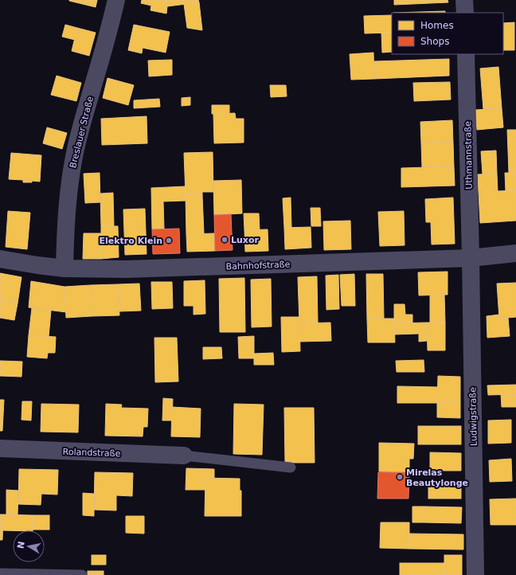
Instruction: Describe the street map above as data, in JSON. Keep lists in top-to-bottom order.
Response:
{
  "streets": {
    "street": [
      "Breslauer Straße",
      "Uthmannstraße",
      "Bahnhofstraße",
      "Ludwigstraße",
      "Rolandstraße"
    ]
  },
  "crossings": [
    ["Breslauer Straße", "Bahnhofstraße"],
    ["Uthmannstraße", "Bahnhofstraße"],
    ["Uthmannstraße", "Ludwigstraße"],
    ["Bahnhofstraße", "Ludwigstraße"]
  ],
  "places": ["Luxor", "Elektro Klein", "Mirelas Beautylonge"],
  "legend": ["Homes", "Shops"],
  "north": "left"
}
